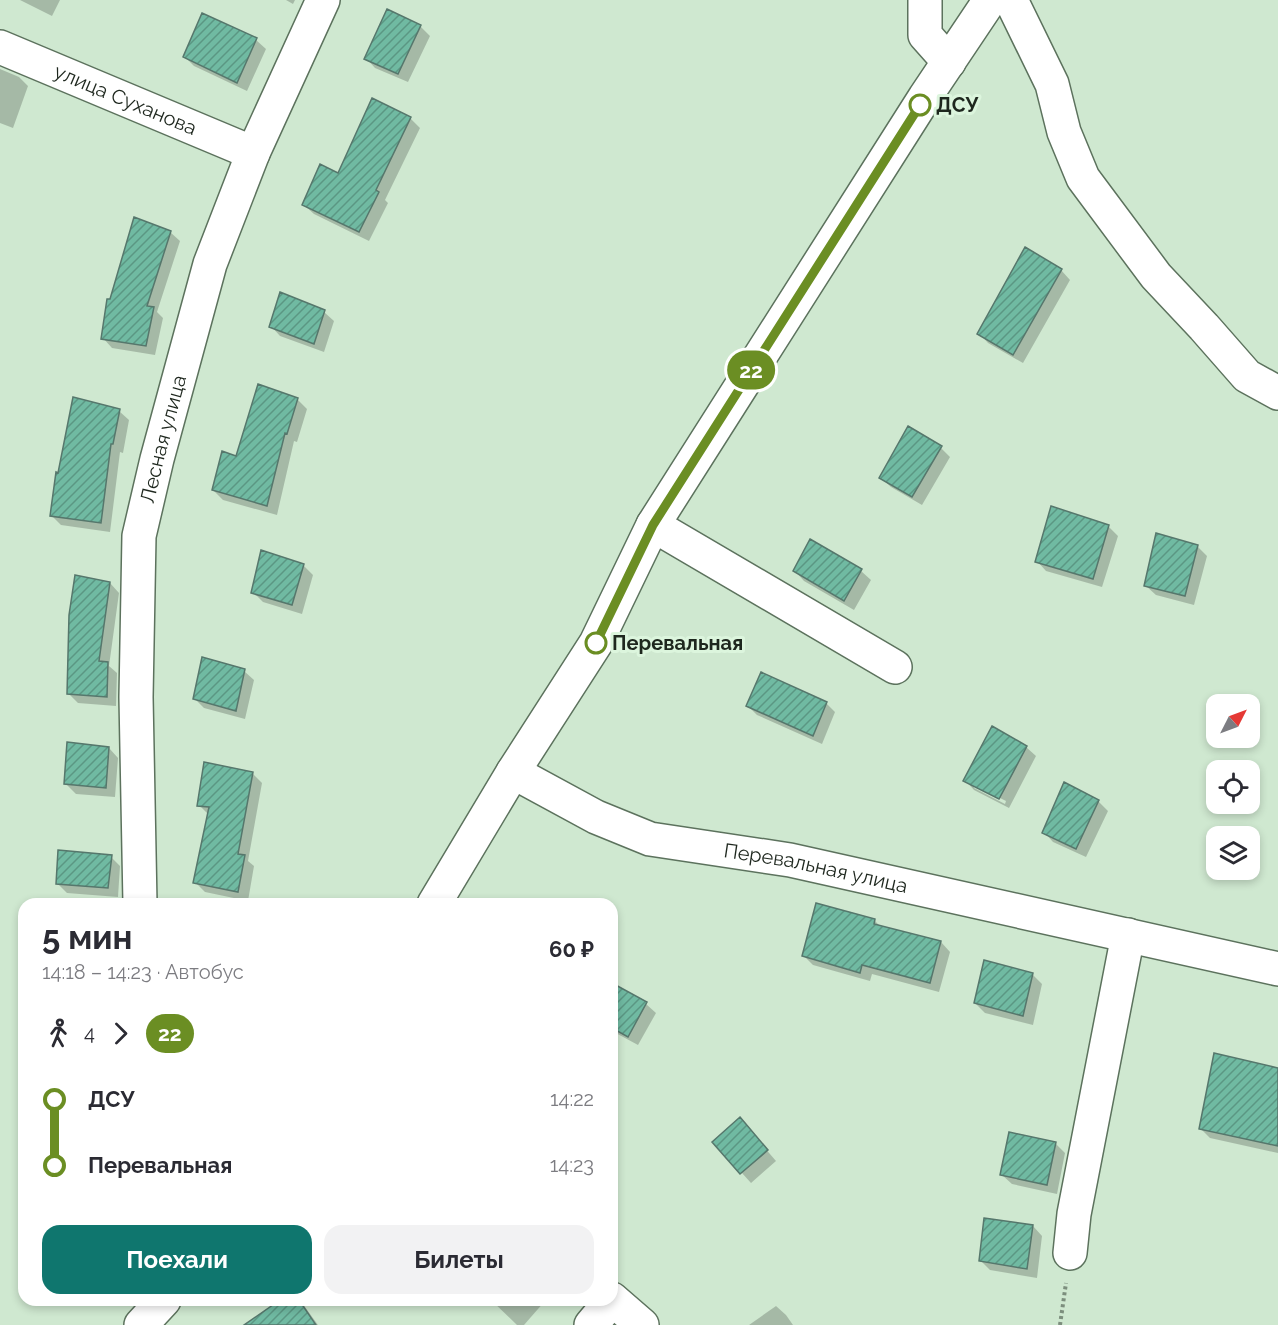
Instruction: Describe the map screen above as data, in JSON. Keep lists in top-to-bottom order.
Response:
{
  "streets": {
    "main road": ["улица Суханова", "Лесная улица", "Перевальная улица"]
  },
  "crossings": [
    ["улица Суханова", "Лесная улица"]
  ],
  "places": ["ДСУ", "Перевальная"],
  "lines": ["bus line 22"],
  "north": "top right",
  "page": {
    "on_map": "22",
    "heading": ["5 мин", "14:18 – 14:23 · Автобус", "60 ₽"],
    "legs": ["4", "22"],
    "list": [
      {
        "name": "ДСУ",
        "value": "14:22"
      },
      {
        "name": "Перевальная",
        "value": "14:23"
      }
    ],
    "buttons": ["Поехали", "Билеты"]
  }
}
